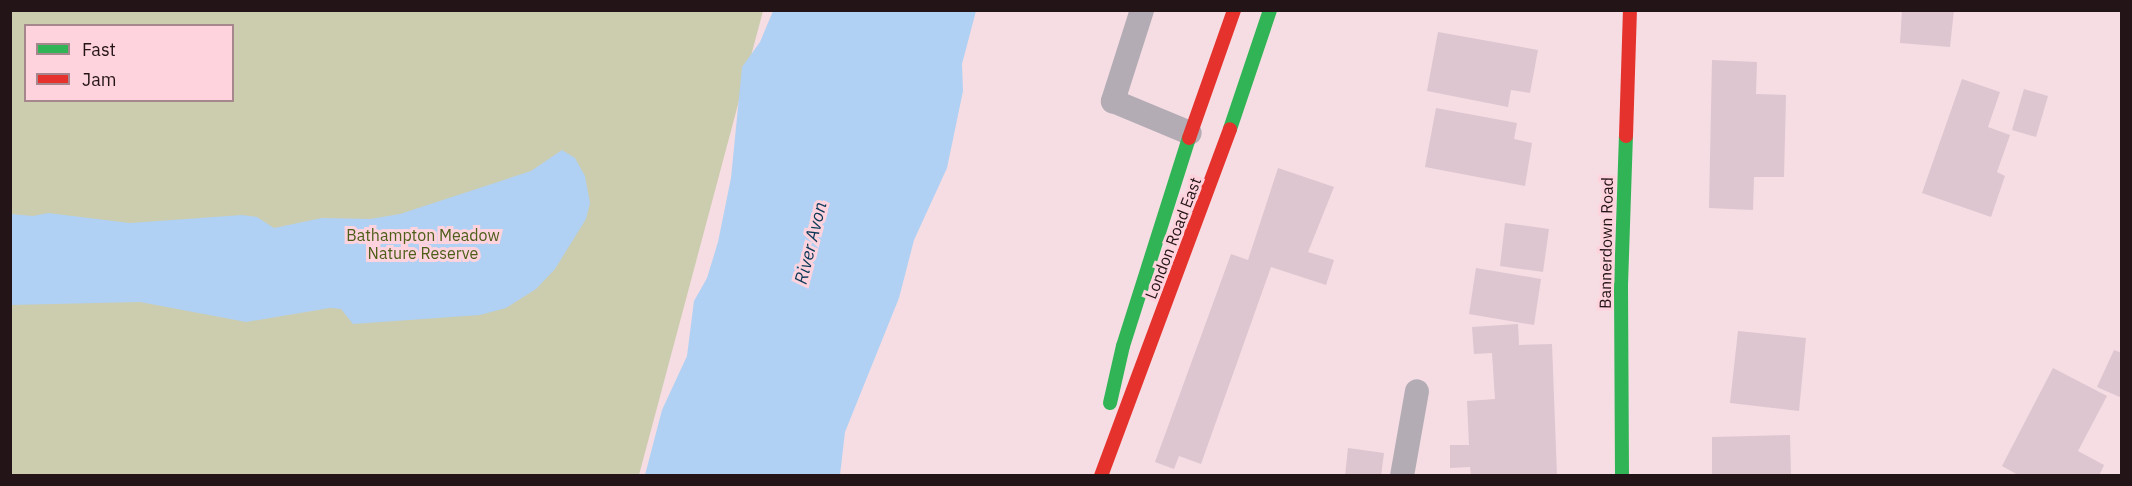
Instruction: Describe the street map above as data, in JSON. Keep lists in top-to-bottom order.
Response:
{
  "streets": {
    "street": ["London Road East", "Bannerdown Road"]
  },
  "water": ["River Avon"],
  "parks": ["Bathampton Meadow Nature Reserve"],
  "legend": ["Fast", "Jam"]
}
